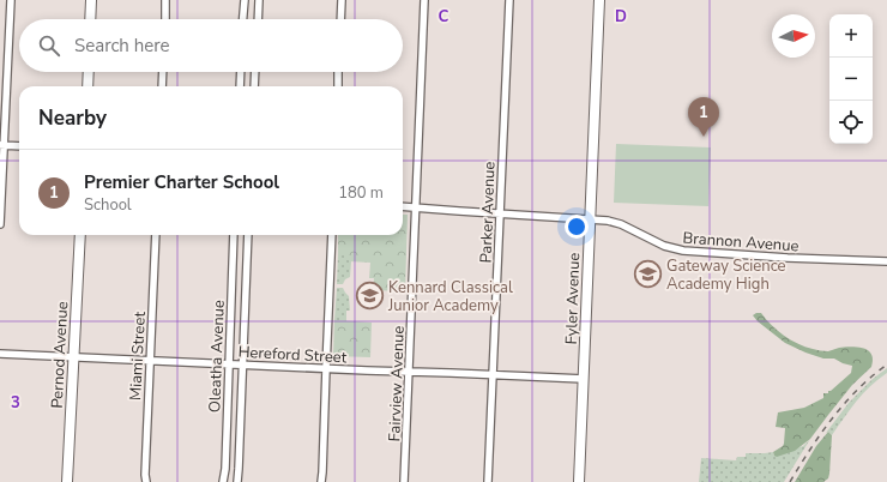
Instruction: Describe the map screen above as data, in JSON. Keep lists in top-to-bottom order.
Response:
{
  "streets": {
    "street": [
      "Parker Avenue",
      "Brannon Avenue",
      "Fyler Avenue",
      "Hereford Street",
      "Pernod Avenue",
      "Miami Street",
      "Oleatha Avenue",
      "Fairview Avenue"
    ]
  },
  "crossings": [
    ["Parker Avenue", "Brannon Avenue"],
    ["Parker Avenue", "Hereford Street"],
    ["Brannon Avenue", "Fyler Avenue"],
    ["Brannon Avenue", "Fairview Avenue"],
    ["Fyler Avenue", "Hereford Street"],
    ["Hereford Street", "Pernod Avenue"],
    ["Hereford Street", "Miami Street"],
    ["Hereford Street", "Oleatha Avenue"],
    ["Hereford Street", "Fairview Avenue"]
  ],
  "places": {
    "school or university": ["Gateway Science Academy High", "Kennard Classical Junior Academy"]
  },
  "north": "right",
  "page": {
    "map_buttons": ["+", "−"],
    "search": "Search here",
    "heading": "Nearby",
    "pins": "1",
    "list": [
      {
        "mark": "1",
        "name": "Premier Charter School",
        "note": "School",
        "value": "180 m"
      }
    ]
  },
  "grid": {
    "columns": ["C", "D"],
    "rows": ["3"]
  }
}
